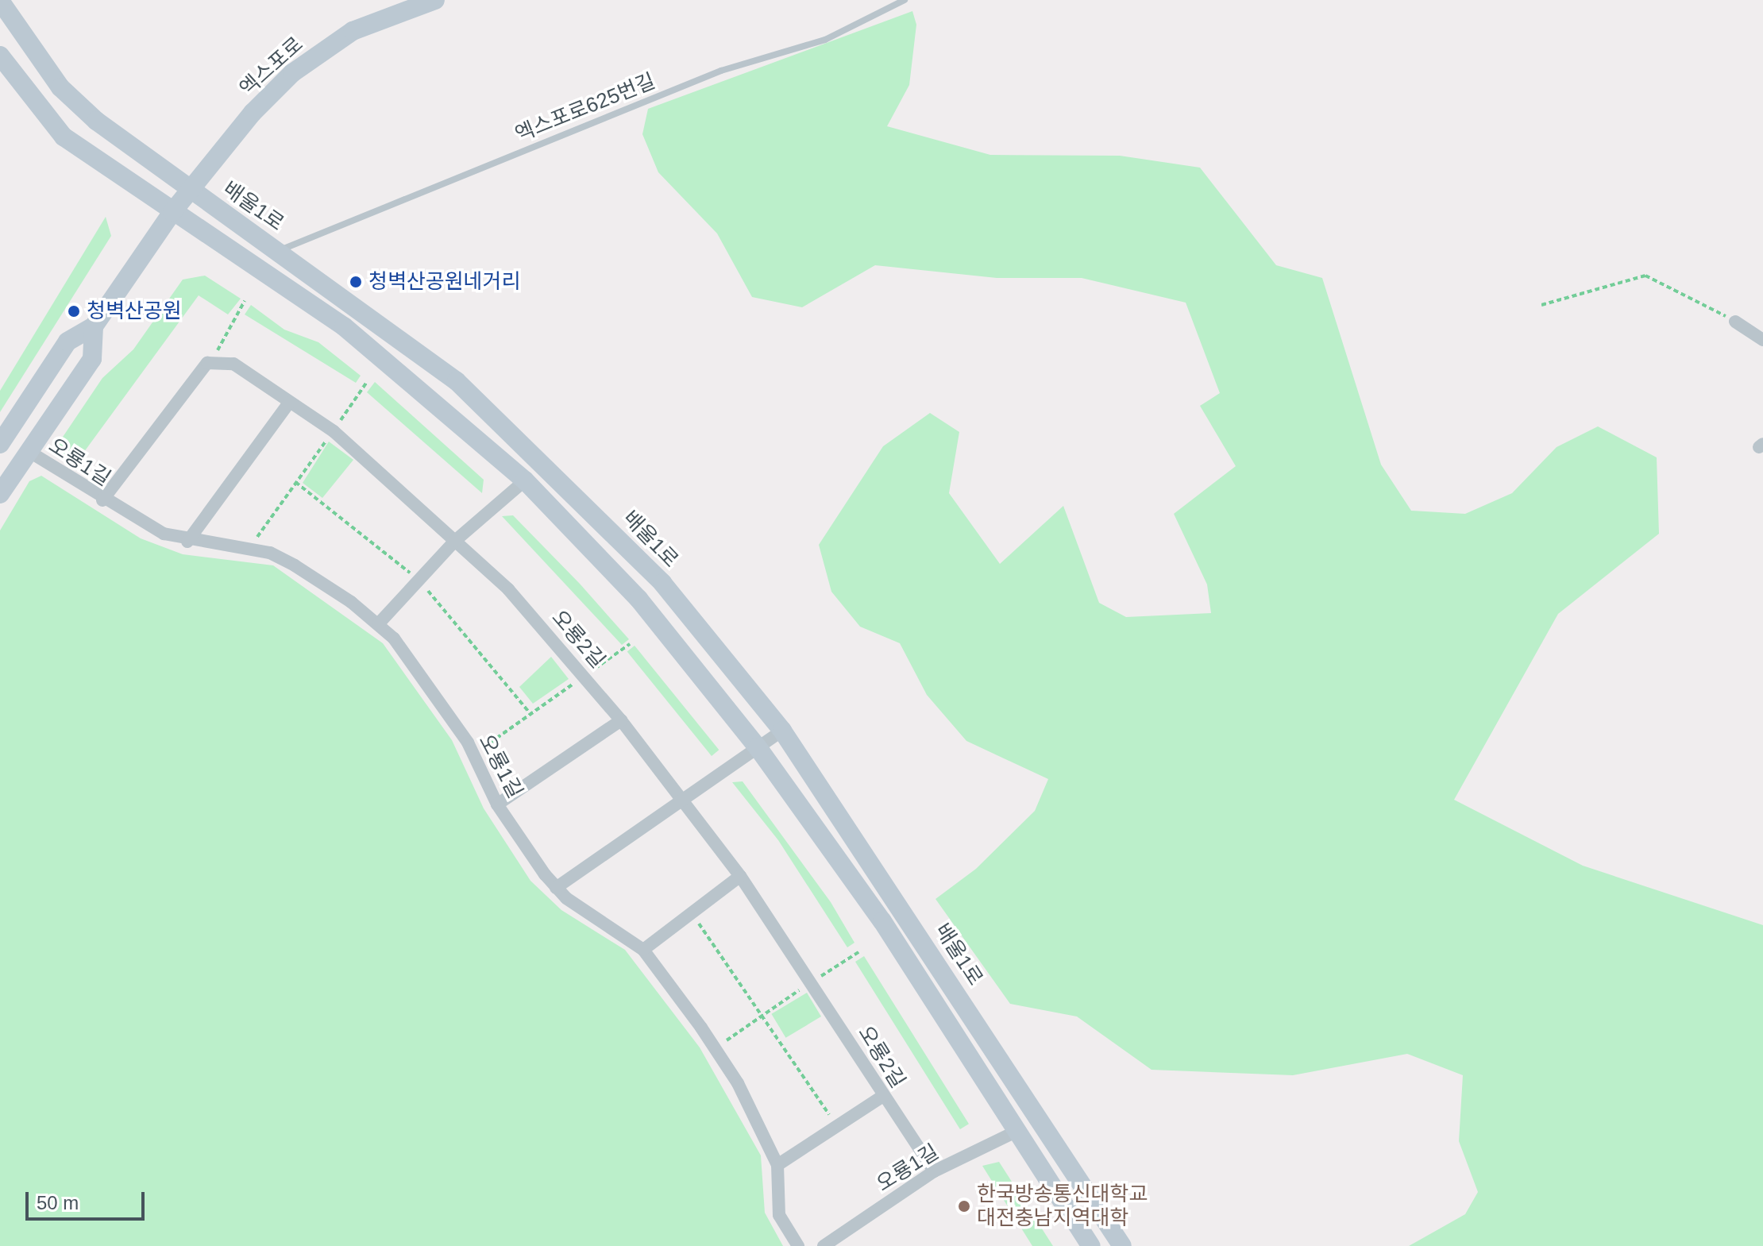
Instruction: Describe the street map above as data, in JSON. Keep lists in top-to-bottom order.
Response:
{
  "streets": {
    "main road": ["엑스포로", "배울1로"],
    "street": ["오룡1길", "오룡2길"],
    "lane": ["엑스포로625번길"]
  },
  "crossings": [
    ["엑스포로", "배울1로"],
    ["엑스포로625번길", "배울1로"],
    ["오룡1길", "오룡2길"]
  ],
  "places": ["청벽산공원네거리", "청벽산공원", "한국방송통신대학교 대전충남지역대학"],
  "scale_bar": "50 m"
}
